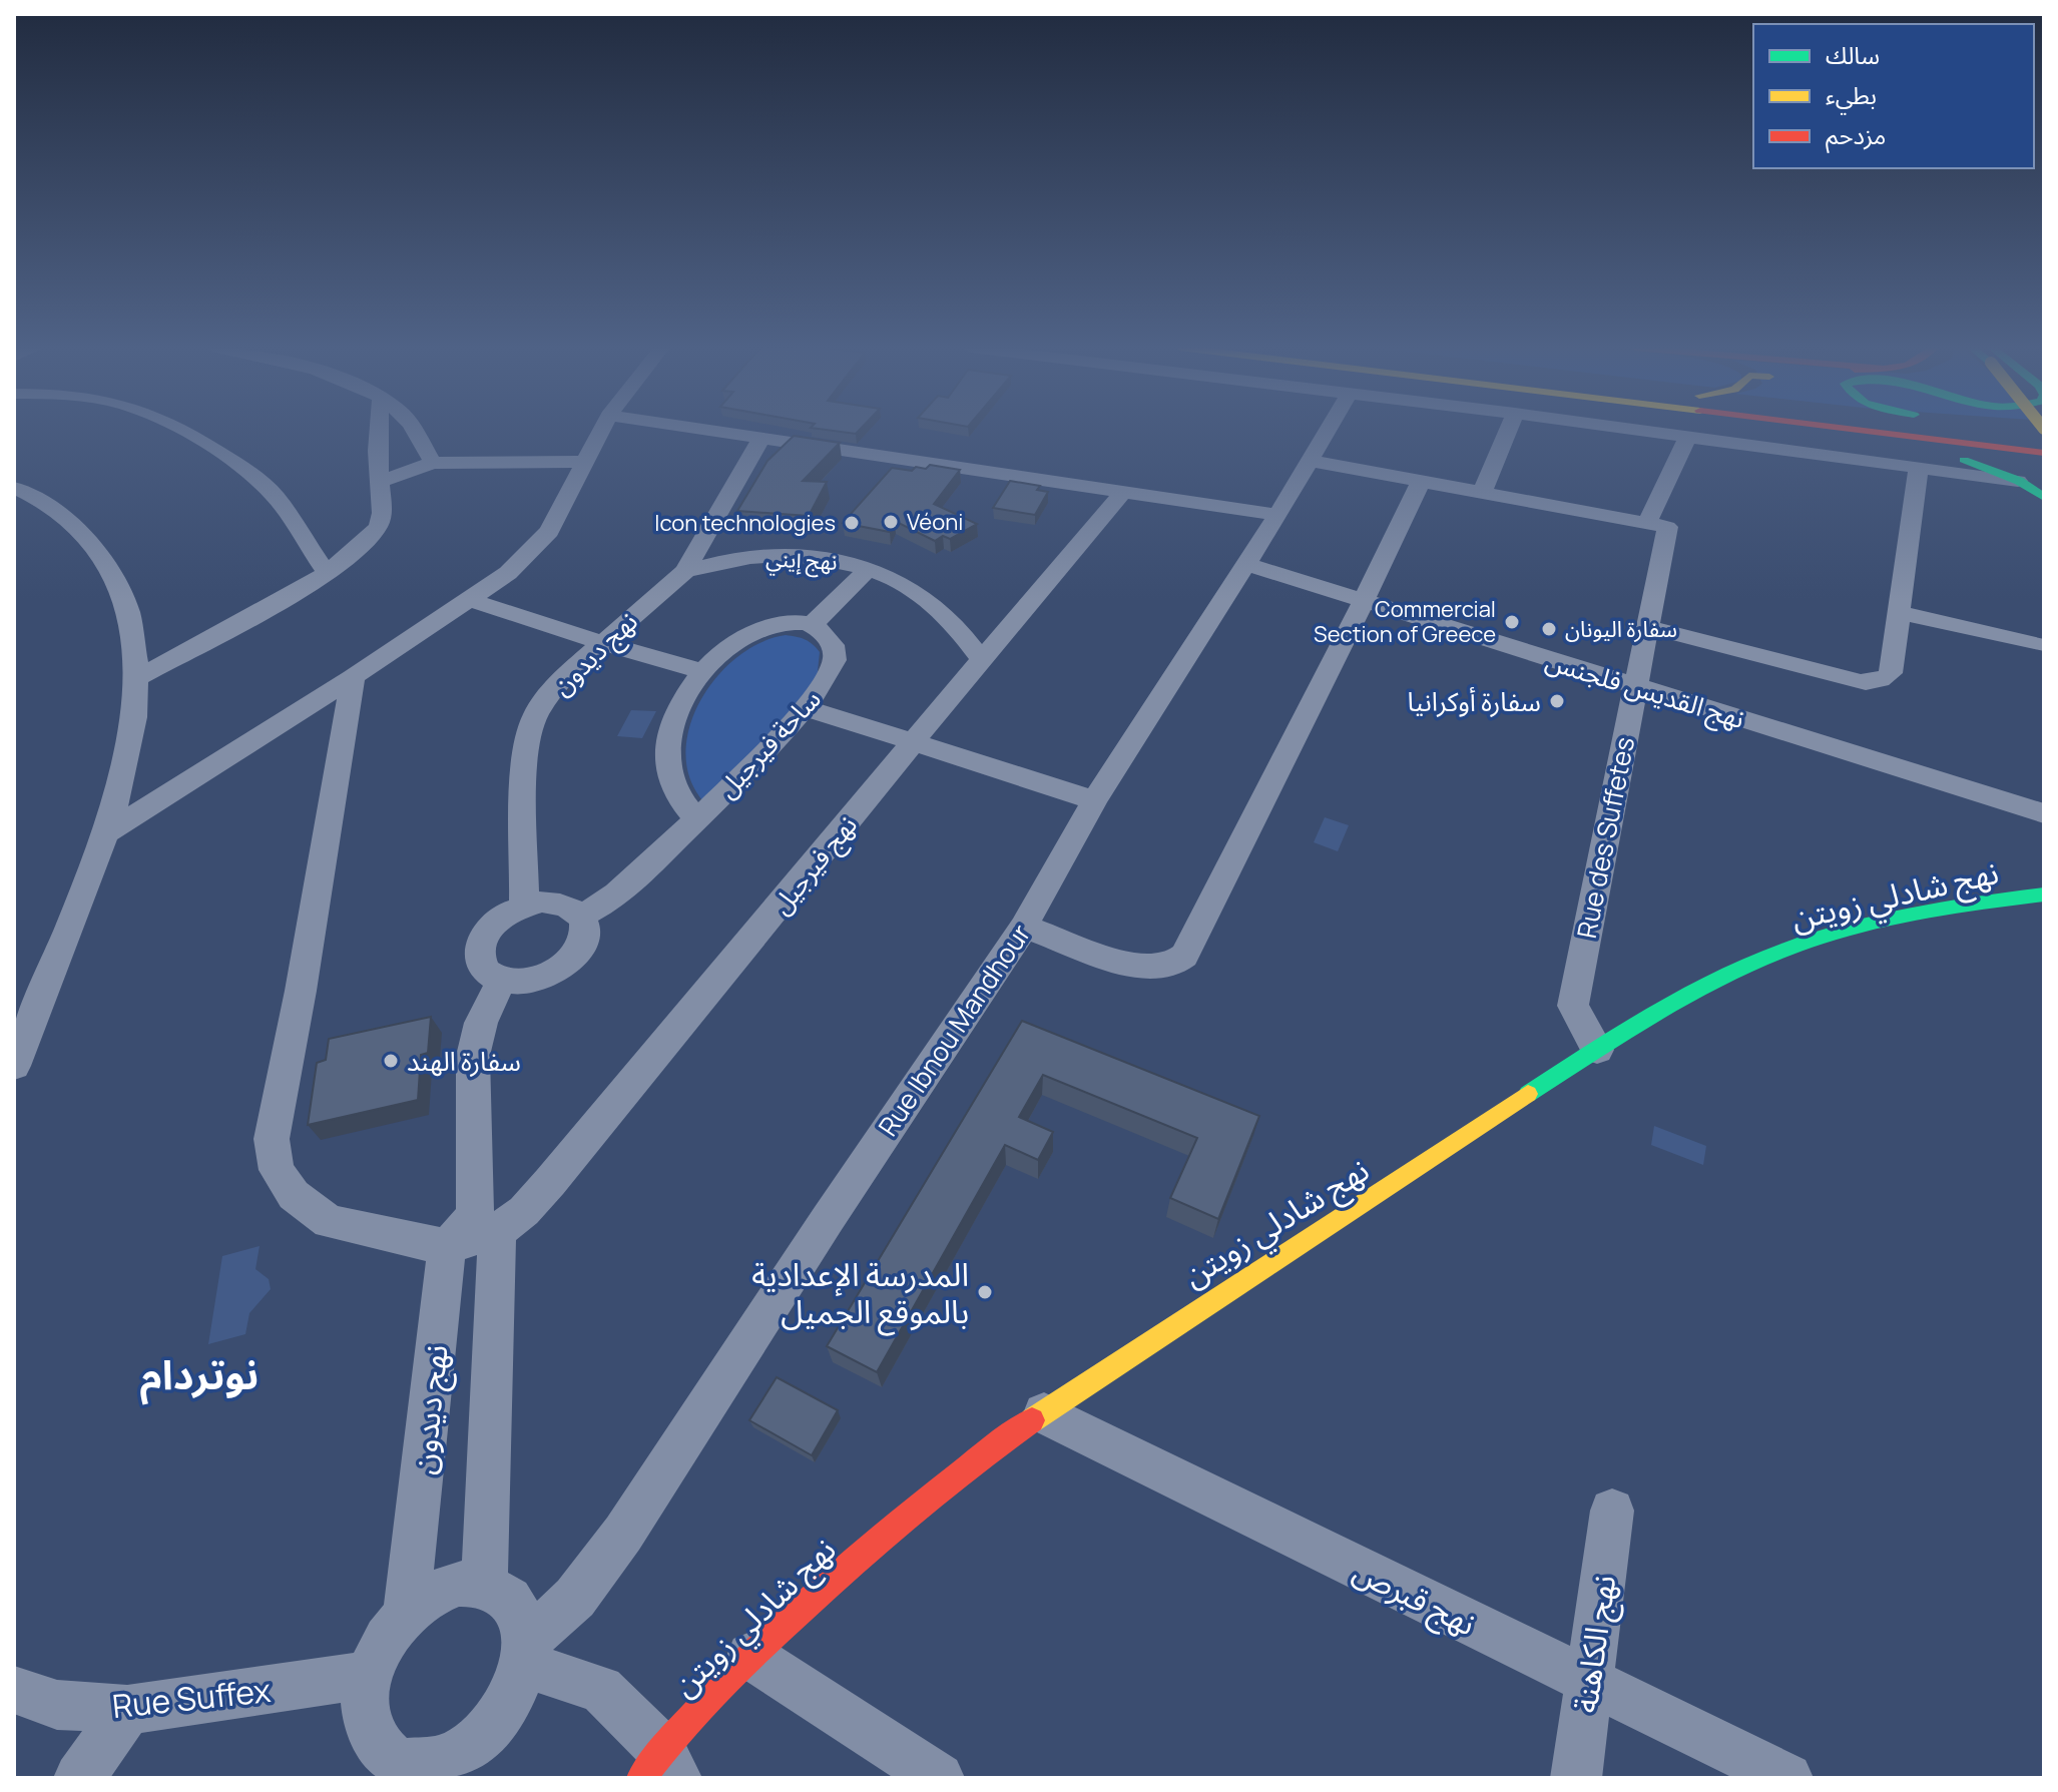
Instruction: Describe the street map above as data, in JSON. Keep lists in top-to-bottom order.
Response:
{
  "streets": {
    "main road": ["نهج شادلي زويتن"],
    "street": [
      "نهج إيني",
      "نهج ديدون",
      "نهج القديس فلجنس",
      "ساحة فيرجيل",
      "Rue des Suffetes",
      "نهج فيرجيل",
      "Rue Ibnou Mandhour",
      "نهج قبرص",
      "نهج الكاهنة",
      "Rue Suffex"
    ]
  },
  "crossings": [
    ["نهج إيني", "نهج ديدون"],
    ["نهج إيني", "نهج فيرجيل"],
    ["نهج ديدون", "ساحة فيرجيل"],
    ["نهج ديدون", "نهج فيرجيل"],
    ["نهج ديدون", "Rue Ibnou Mandhour"],
    ["نهج ديدون", "Rue Suffex"],
    ["نهج القديس فلجنس", "Rue des Suffetes"],
    ["نهج القديس فلجنس", "Rue Ibnou Mandhour"],
    ["Rue des Suffetes", "نهج شادلي زويتن"],
    ["نهج شادلي زويتن", "نهج قبرص"],
    ["Rue Ibnou Mandhour", "Rue Suffex"],
    ["نهج قبرص", "نهج الكاهنة"]
  ],
  "districts": ["نوتردام"],
  "places": [
    "Véoni",
    "Icon technologies",
    "Commercial Section of Greece",
    "سفارة اليونان",
    "سفارة أوكرانيا",
    "سفارة الهند",
    "المدرسة الإعدادية بالموقع الجميل"
  ],
  "legend": ["سالك", "بطيء", "مزدحم"]
}
